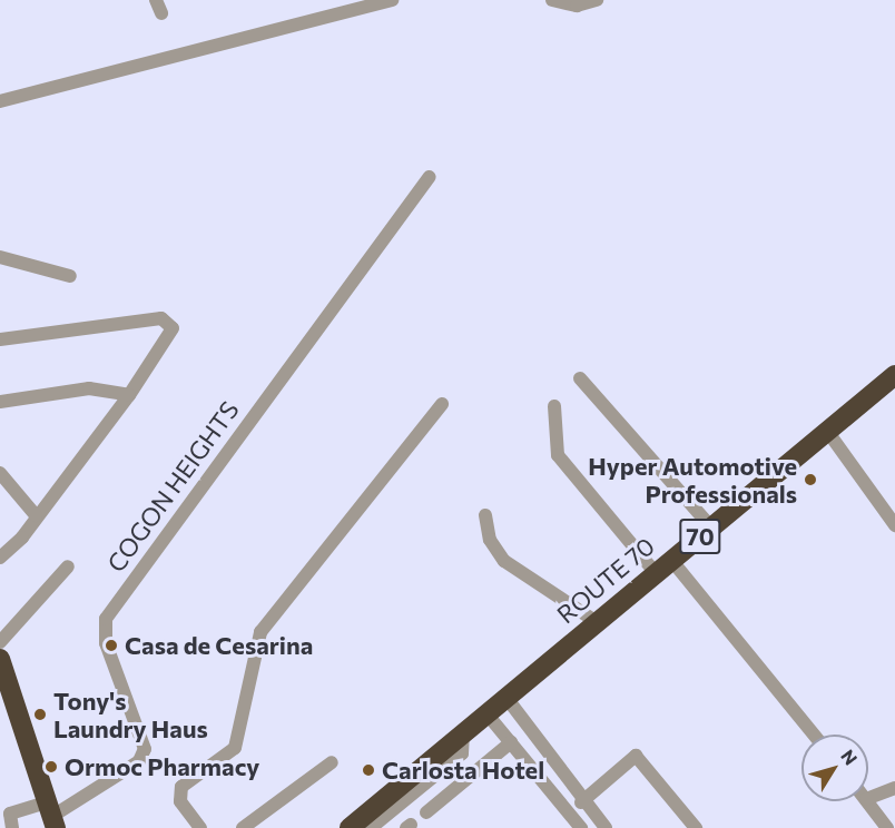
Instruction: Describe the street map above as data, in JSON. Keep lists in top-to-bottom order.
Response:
{
  "streets": {
    "highway": ["70", "ROUTE 70"],
    "street": ["COGON HEIGHTS"]
  },
  "crossings": [
    ["70", "ROUTE 70"]
  ],
  "places": [
    "Hyper Automotive Professionals",
    "Casa de Cesarina",
    "Tony's Laundry Haus",
    "Ormoc Pharmacy",
    "Carlosta Hotel"
  ],
  "north": "top right"
}
